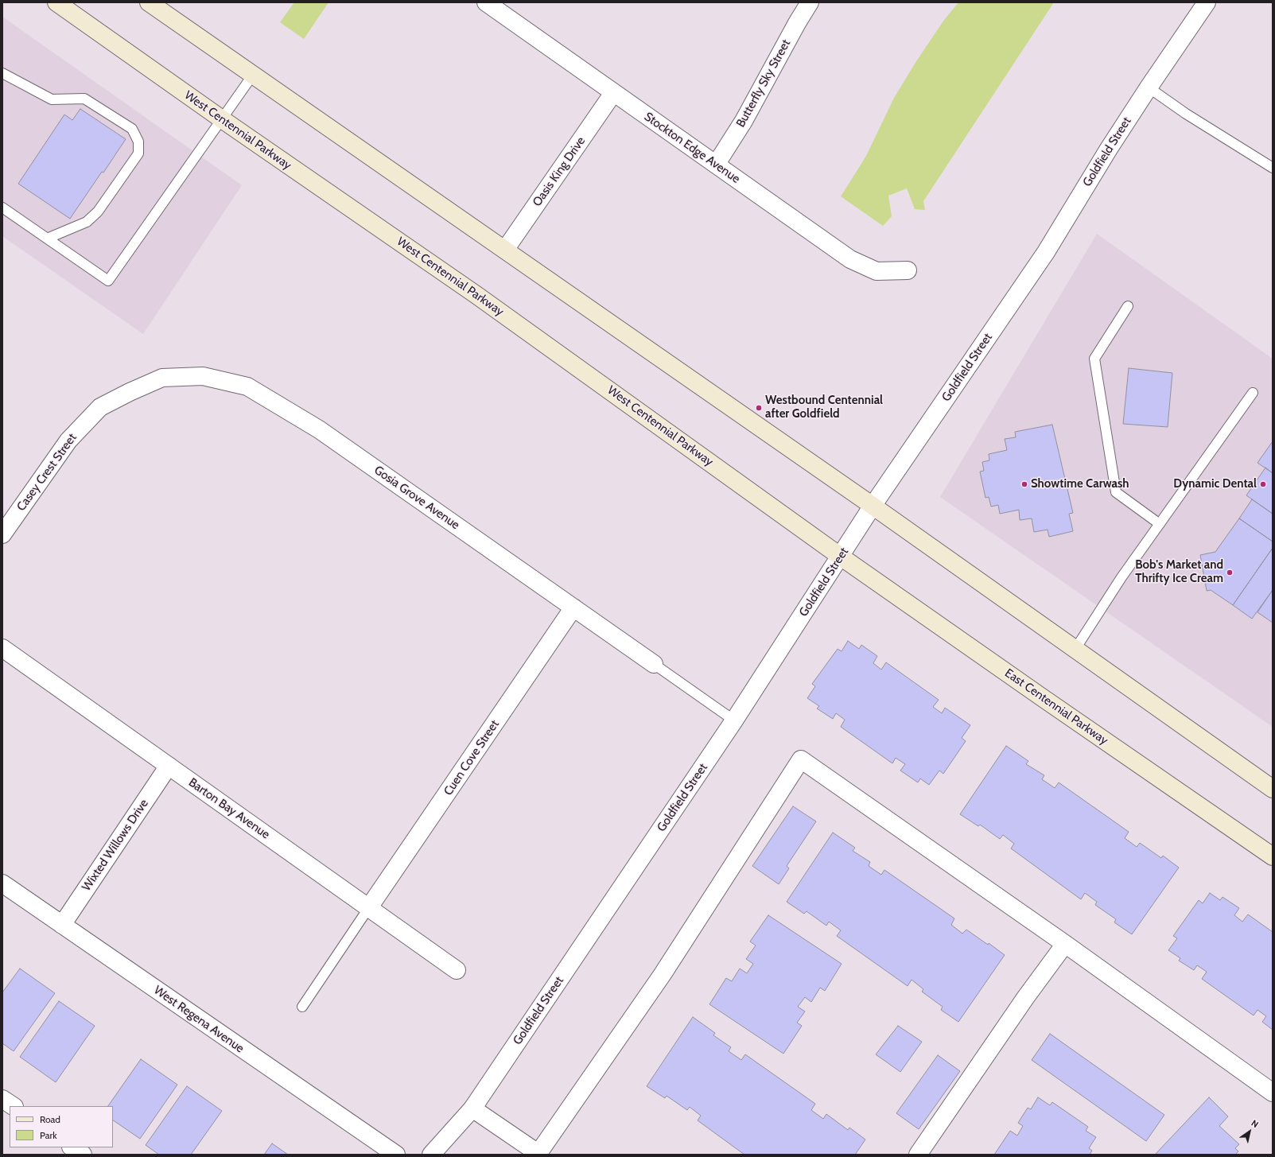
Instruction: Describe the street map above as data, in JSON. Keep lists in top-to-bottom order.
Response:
{
  "streets": {
    "main road": ["West Centennial Parkway", "East Centennial Parkway"],
    "street": [
      "Butterfly Sky Street",
      "Stockton Edge Avenue",
      "Goldfield Street",
      "Oasis King Drive",
      "Casey Crest Street",
      "Gosia Grove Avenue",
      "Cuen Cove Street",
      "Barton Bay Avenue",
      "Wixted Willows Drive",
      "West Regena Avenue"
    ]
  },
  "crossings": [
    ["Butterfly Sky Street", "Stockton Edge Avenue"],
    ["West Centennial Parkway", "Goldfield Street"],
    ["West Centennial Parkway", "East Centennial Parkway"],
    ["Stockton Edge Avenue", "Oasis King Drive"],
    ["Goldfield Street", "East Centennial Parkway"],
    ["Casey Crest Street", "Gosia Grove Avenue"],
    ["Gosia Grove Avenue", "Cuen Cove Street"],
    ["Cuen Cove Street", "Barton Bay Avenue"],
    ["Barton Bay Avenue", "Wixted Willows Drive"],
    ["Wixted Willows Drive", "West Regena Avenue"]
  ],
  "places": [
    "Westbound Centennial after Goldfield",
    "Showtime Carwash",
    "Dynamic Dental",
    "Bob's Market and Thrifty Ice Cream"
  ],
  "legend": ["Road", "Park"],
  "north": "top right"
}
